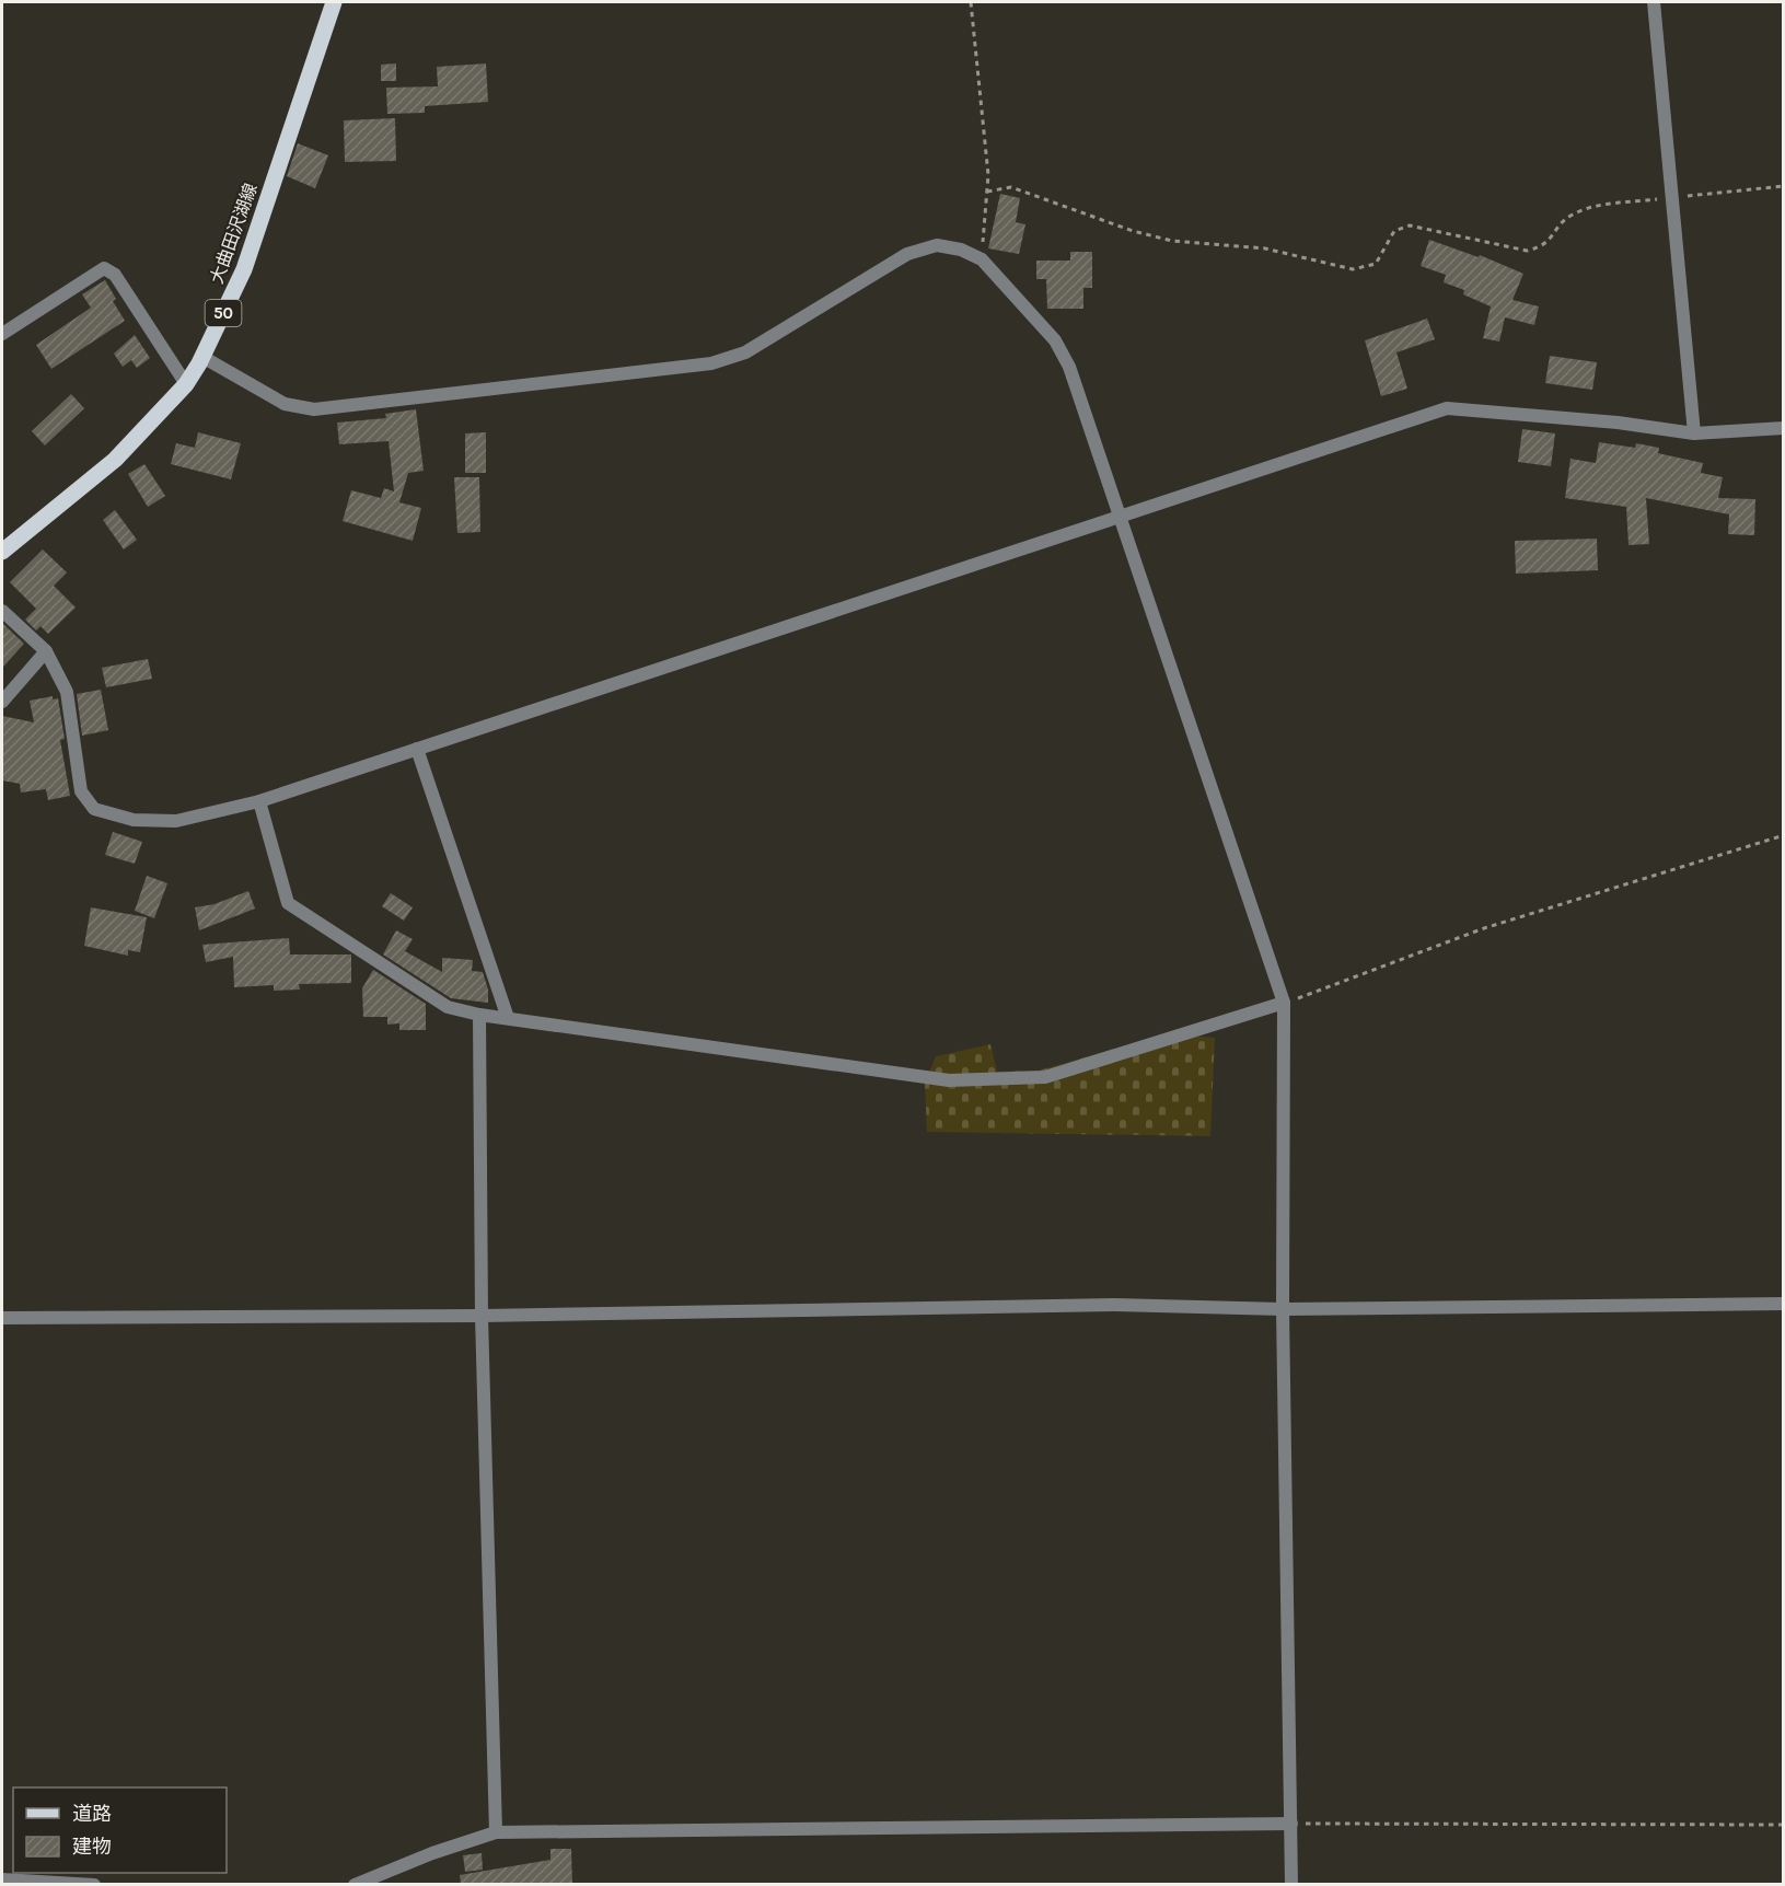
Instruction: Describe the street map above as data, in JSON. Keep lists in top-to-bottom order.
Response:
{
  "streets": {
    "main road": ["大曲田沢湖線", "50"]
  },
  "legend": ["道路", "建物"]
}
